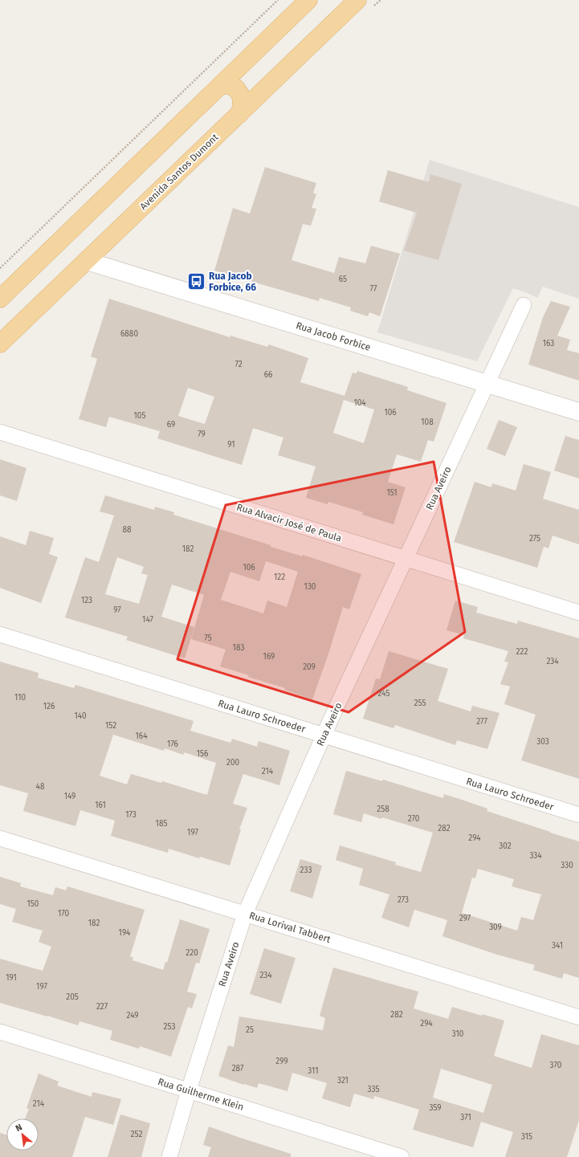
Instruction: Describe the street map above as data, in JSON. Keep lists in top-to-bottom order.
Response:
{
  "streets": {
    "main road": ["Avenida Santos Dumont"],
    "street": [
      "Rua Jacob Forbice",
      "Rua Aveiro",
      "Rua Alvacir José de Paula",
      "Rua Lauro Schroeder",
      "Rua Lorival Tabbert",
      "Rua Guilherme Klein"
    ]
  },
  "crossings": [
    ["Avenida Santos Dumont", "Rua Jacob Forbice"],
    ["Rua Jacob Forbice", "Rua Aveiro"],
    ["Rua Aveiro", "Rua Alvacir José de Paula"],
    ["Rua Aveiro", "Rua Lauro Schroeder"],
    ["Rua Aveiro", "Rua Lorival Tabbert"],
    ["Rua Aveiro", "Rua Guilherme Klein"]
  ],
  "places": {
    "bus stop": ["Rua Jacob Forbice, 66"]
  },
  "house_numbers": [
    "65",
    "77",
    "6880",
    "163",
    "72",
    "66",
    "104",
    "106",
    "105",
    "108",
    "69",
    "79",
    "91",
    "151",
    "88",
    "275",
    "182",
    "106",
    "122",
    "130",
    "123",
    "97",
    "147",
    "75",
    "183",
    "222",
    "169",
    "234",
    "209",
    "245",
    "110",
    "255",
    "126",
    "140",
    "277",
    "152",
    "164",
    "303",
    "176",
    "156",
    "200",
    "214",
    "48",
    "149",
    "161",
    "258",
    "173",
    "270",
    "185",
    "282",
    "197",
    "294",
    "302",
    "334",
    "330",
    "233",
    "273",
    "150",
    "170",
    "297",
    "182",
    "309",
    "194",
    "341",
    "220",
    "234",
    "191",
    "197",
    "205",
    "227",
    "282",
    "249",
    "294",
    "253",
    "25",
    "310",
    "299",
    "370",
    "287",
    "311",
    "321",
    "335",
    "214",
    "359",
    "371",
    "252",
    "315"
  ],
  "north": "top left"
}
